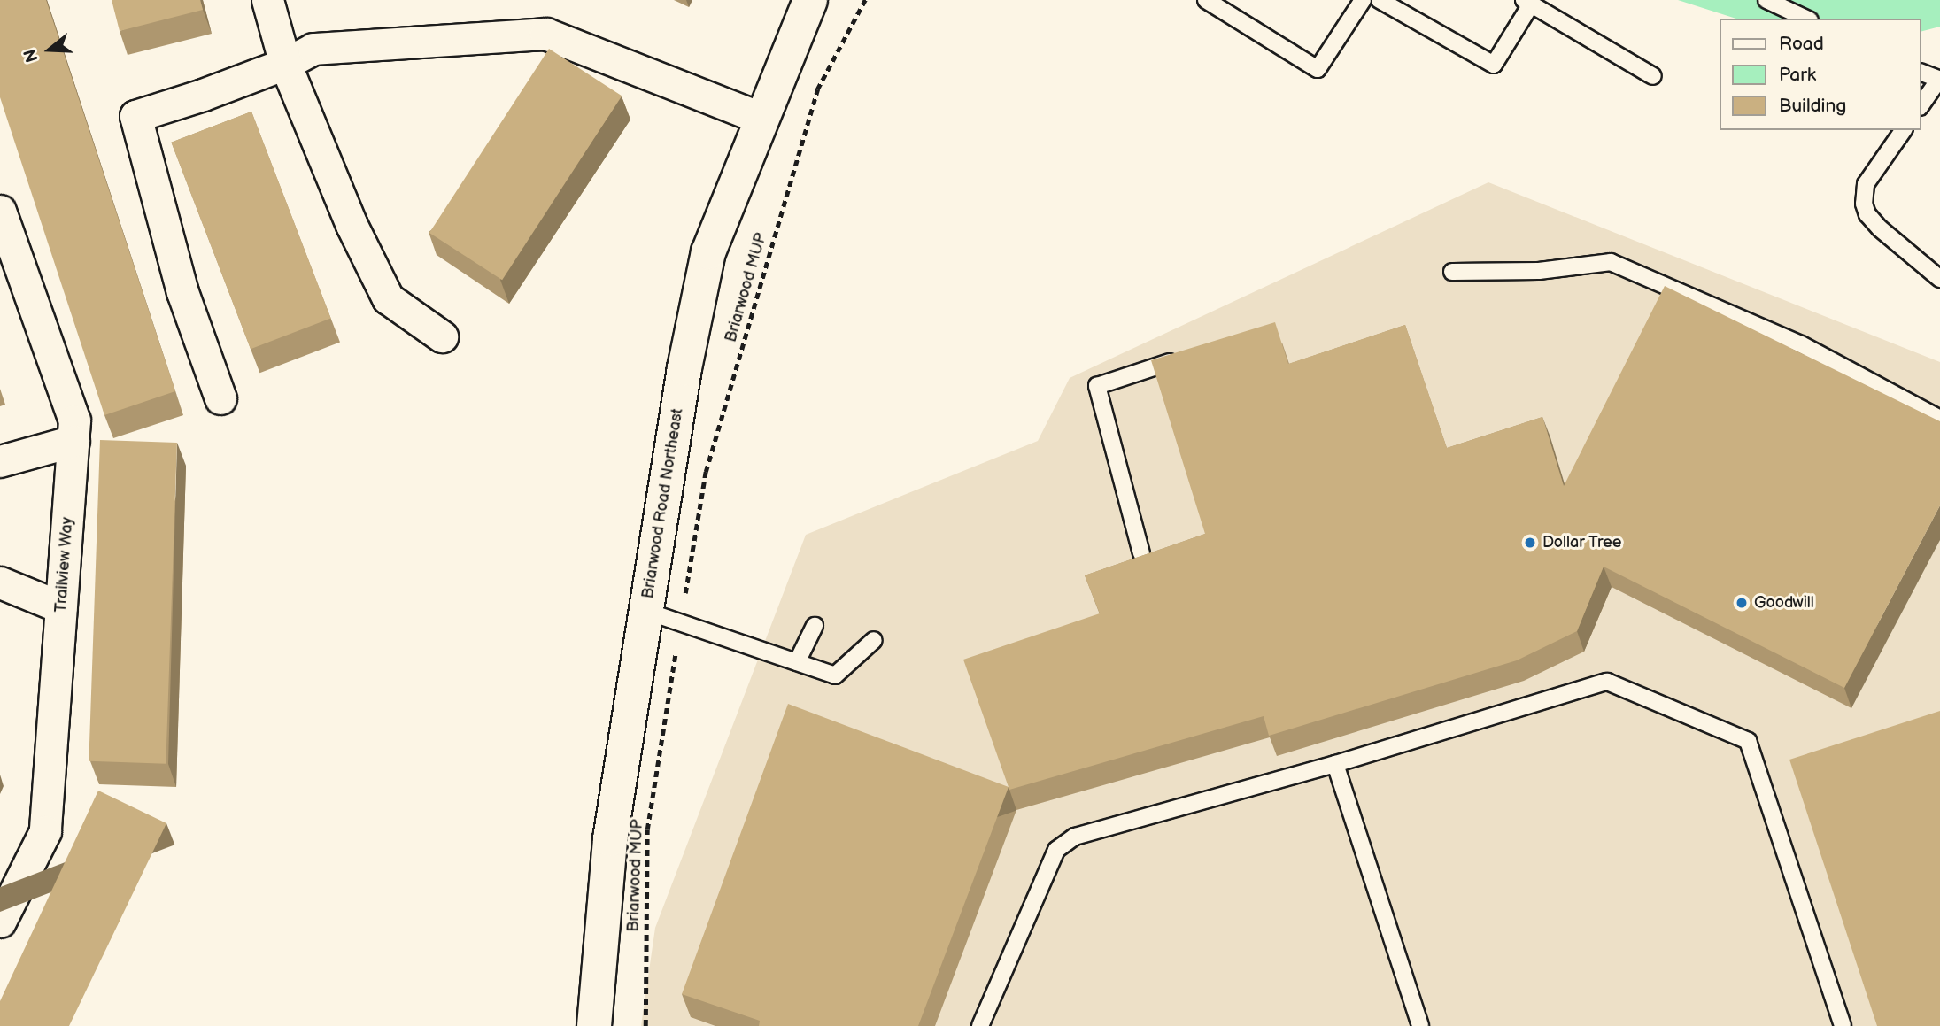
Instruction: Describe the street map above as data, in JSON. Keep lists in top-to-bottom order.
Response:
{
  "streets": {
    "street": ["Briarwood Road Northeast", "Trailview Way"],
    "path": ["Briarwood MUP"]
  },
  "places": ["Dollar Tree", "Goodwill"],
  "legend": ["Road", "Park", "Building"],
  "north": "left"
}
